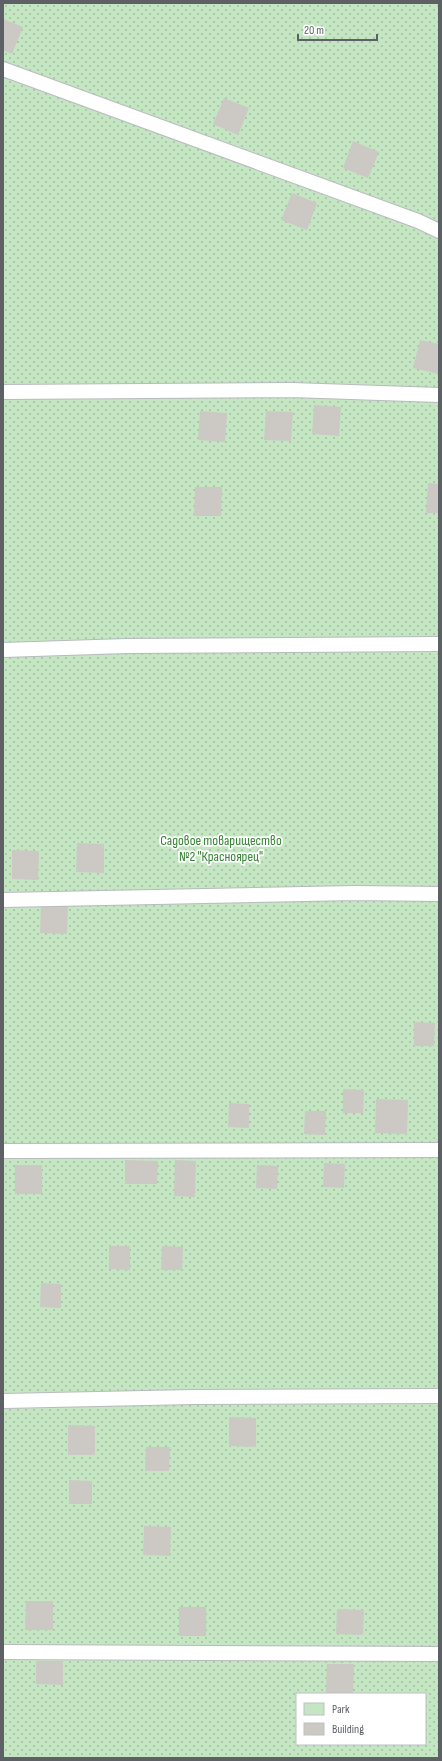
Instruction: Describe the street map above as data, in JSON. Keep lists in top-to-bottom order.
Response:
{
  "parks": ["Садовое товарищество №2 \"Красноярец\""],
  "legend": ["Park", "Building"],
  "scale_bar": "20 m"
}
